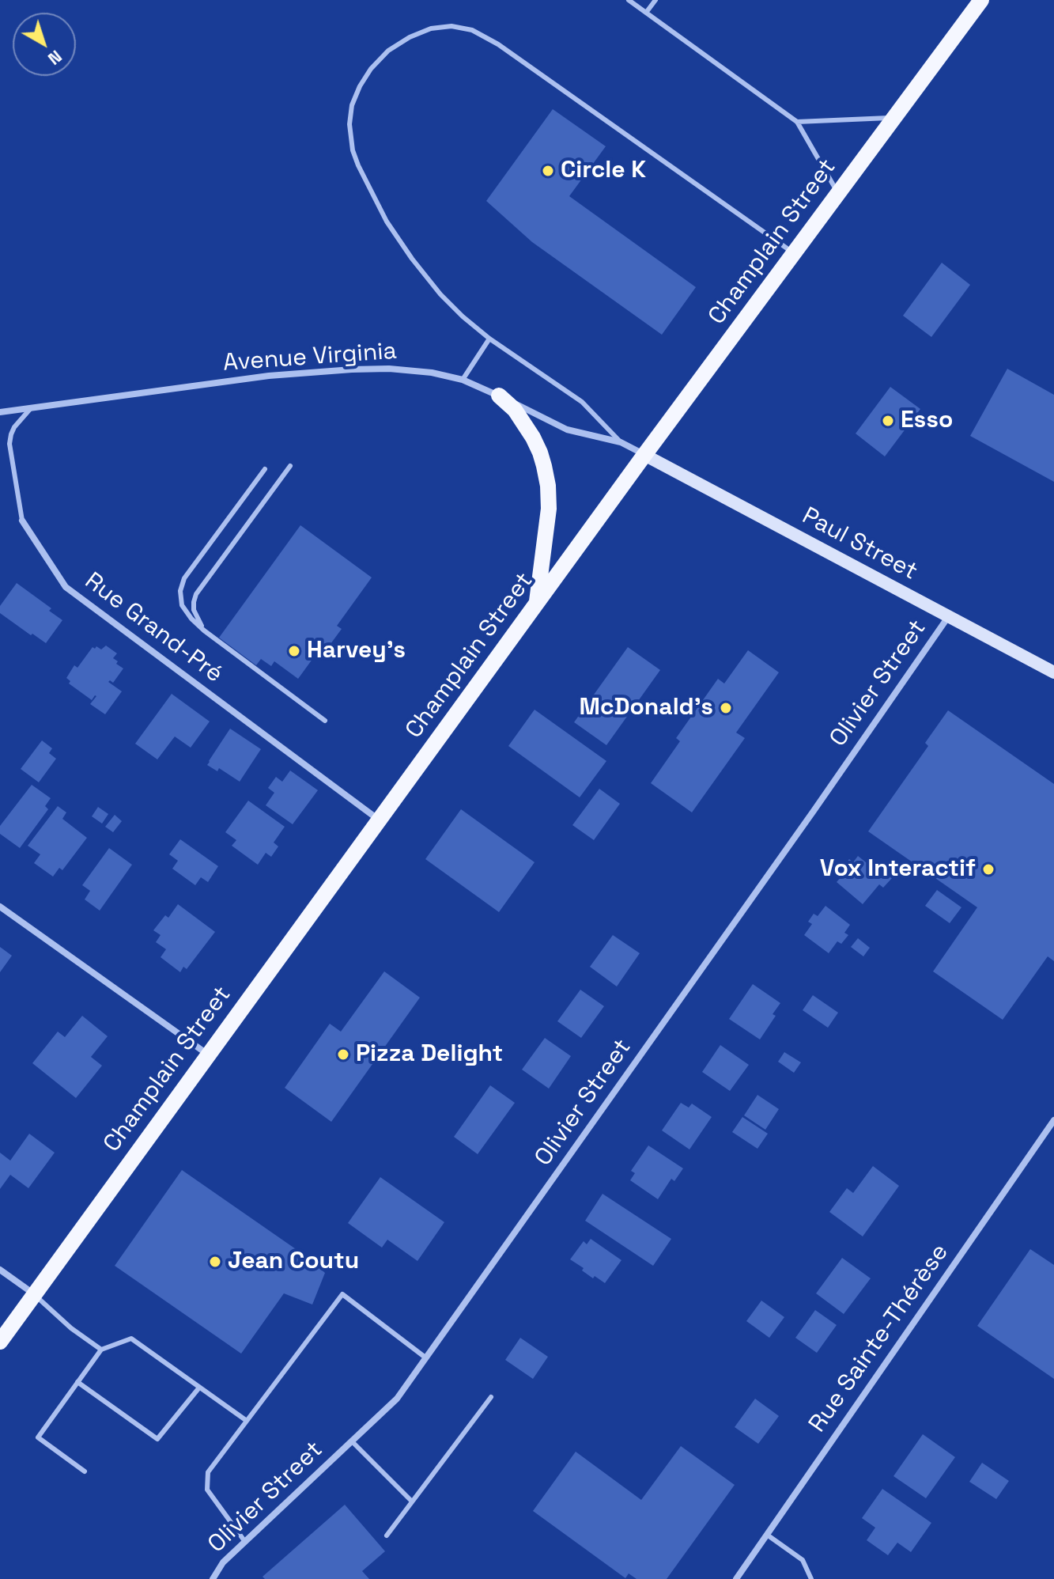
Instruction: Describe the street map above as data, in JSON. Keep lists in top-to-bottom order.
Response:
{
  "streets": {
    "main road": ["Champlain Street", "Paul Street"],
    "street": [
      "Avenue Virginia",
      "Rue Grand-Pré",
      "Olivier Street",
      "Rue Sainte-Thérèse"
    ]
  },
  "crossings": [
    ["Champlain Street", "Avenue Virginia"],
    ["Champlain Street", "Paul Street"],
    ["Champlain Street", "Rue Grand-Pré"],
    ["Avenue Virginia", "Paul Street"],
    ["Avenue Virginia", "Rue Grand-Pré"],
    ["Paul Street", "Olivier Street"]
  ],
  "places": [
    "Circle K",
    "Esso",
    "Harvey's",
    "McDonald's",
    "Vox Interactif",
    "Pizza Delight",
    "Jean Coutu"
  ],
  "north": "bottom right"
}
